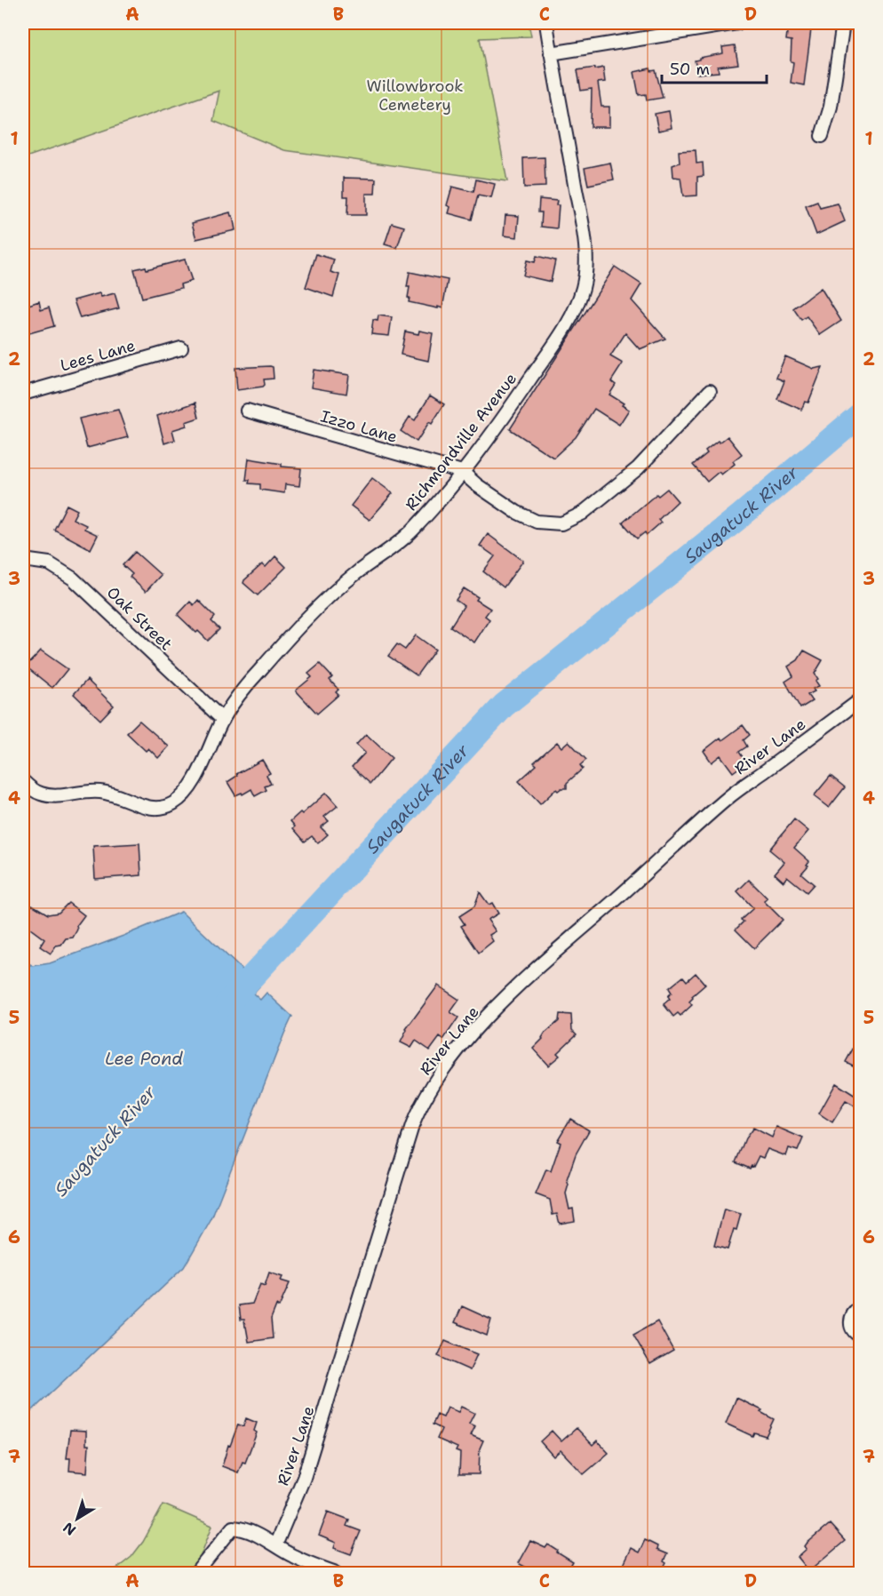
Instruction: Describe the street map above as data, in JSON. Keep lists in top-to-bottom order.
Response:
{
  "streets": {
    "street": [
      "Lees Lane",
      "Izzo Lane",
      "Richmondville Avenue",
      "Oak Street",
      "River Lane"
    ]
  },
  "crossings": [
    ["Izzo Lane", "Richmondville Avenue"],
    ["Richmondville Avenue", "Oak Street"]
  ],
  "water": ["Saugatuck River", "Lee Pond"],
  "parks": ["Willowbrook Cemetery"],
  "scale_bar": "50 m",
  "north": "bottom left",
  "grid": {
    "columns": [
      "A",
      "B",
      "C",
      "D"
    ],
    "rows": [
      "1",
      "2",
      "3",
      "4",
      "5",
      "6",
      "7"
    ]
  }
}
